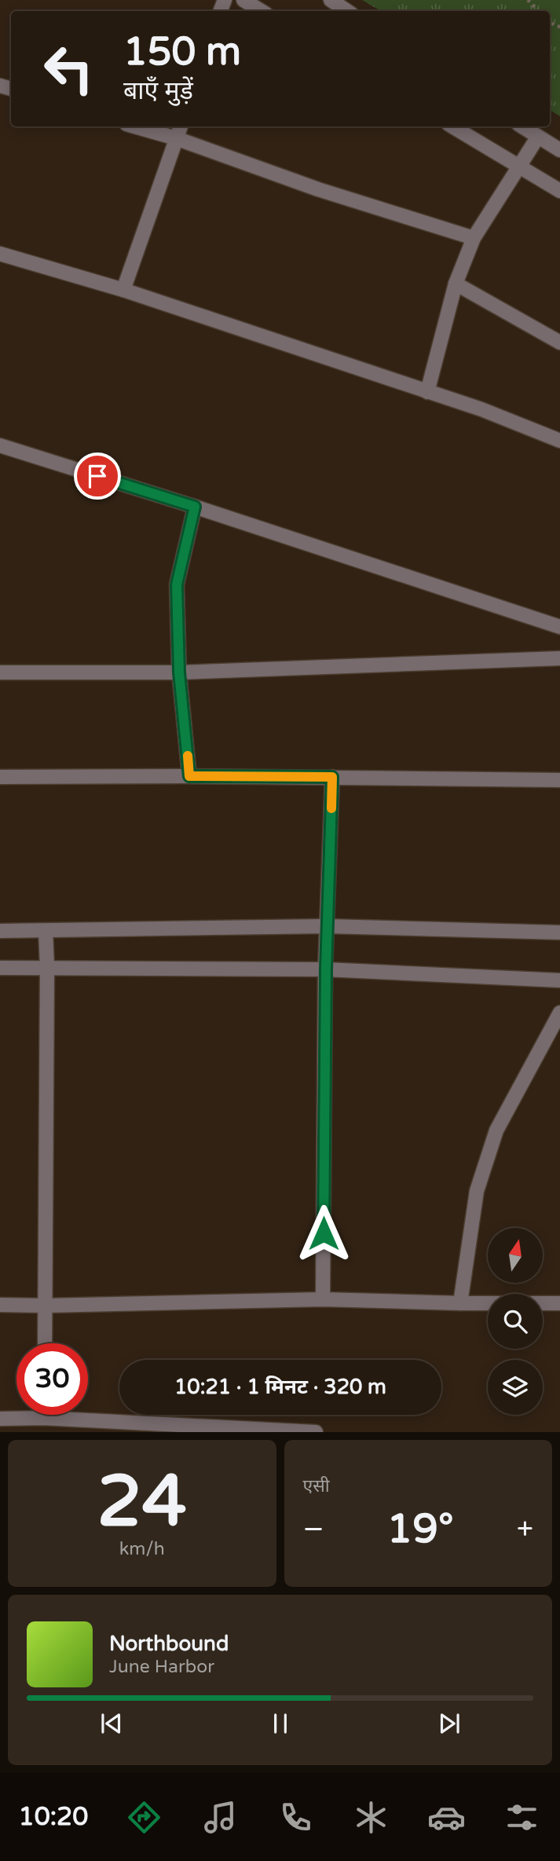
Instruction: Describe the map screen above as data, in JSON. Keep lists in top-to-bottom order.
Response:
{
  "north": "top",
  "page": {
    "turn": ["150 m", "बाएँ मुड़ें"],
    "limit": "30",
    "trip": "10:21 · 1 मिनट · 320 m",
    "tile": [
      ["24", "km/h"],
      "एसी"
    ],
    "heat": ["−", "19°", "+"],
    "song": ["Northbound", "June Harbor"],
    "tabs": "10:20"
  }
}
